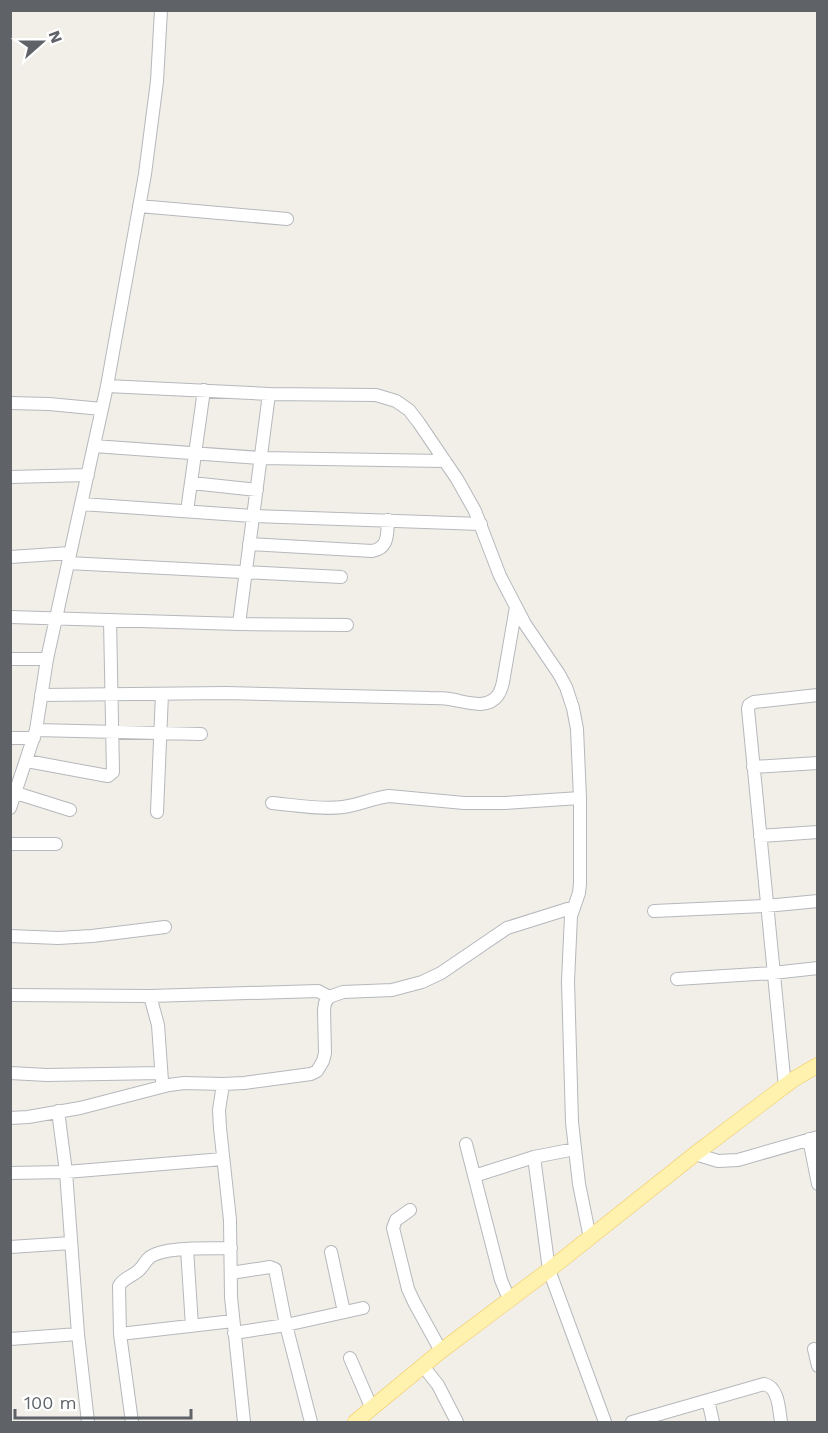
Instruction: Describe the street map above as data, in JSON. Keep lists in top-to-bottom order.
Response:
{
  "scale_bar": "100 m",
  "north": "right"
}
